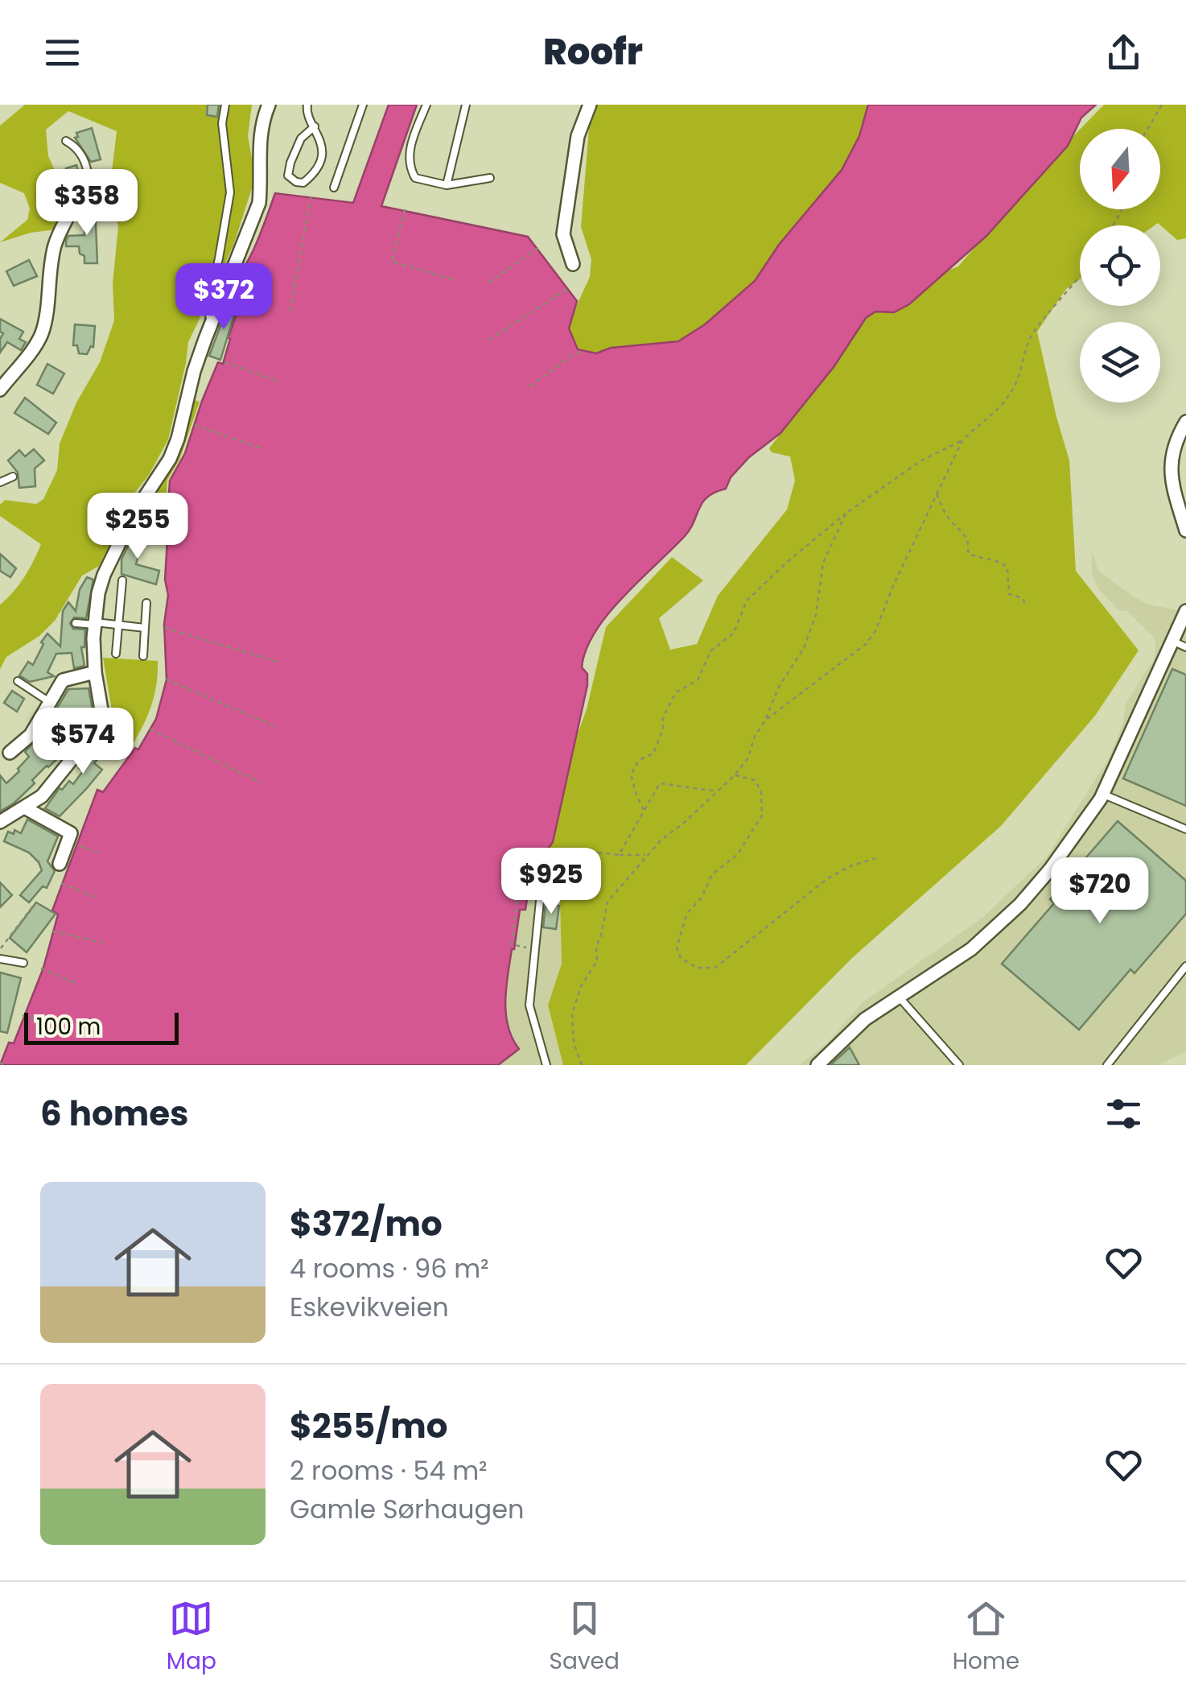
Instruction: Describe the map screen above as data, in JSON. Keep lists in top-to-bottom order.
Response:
{
  "scale_bar": "100 m",
  "north": "bottom",
  "page": {
    "header": "Roofr",
    "price": [
      "$358",
      "$372",
      "$255",
      "$574",
      "$925",
      "$720"
    ],
    "scale": "100 m",
    "heading": "6 homes",
    "list": [
      {
        "name": "$372/mo",
        "note": "4 rooms · 96 m² · Eskevikveien"
      },
      {
        "name": "$255/mo",
        "note": "2 rooms · 54 m² · Gamle Sørhaugen"
      }
    ],
    "tabs": ["Map", "Saved", "Home"]
  }
}
